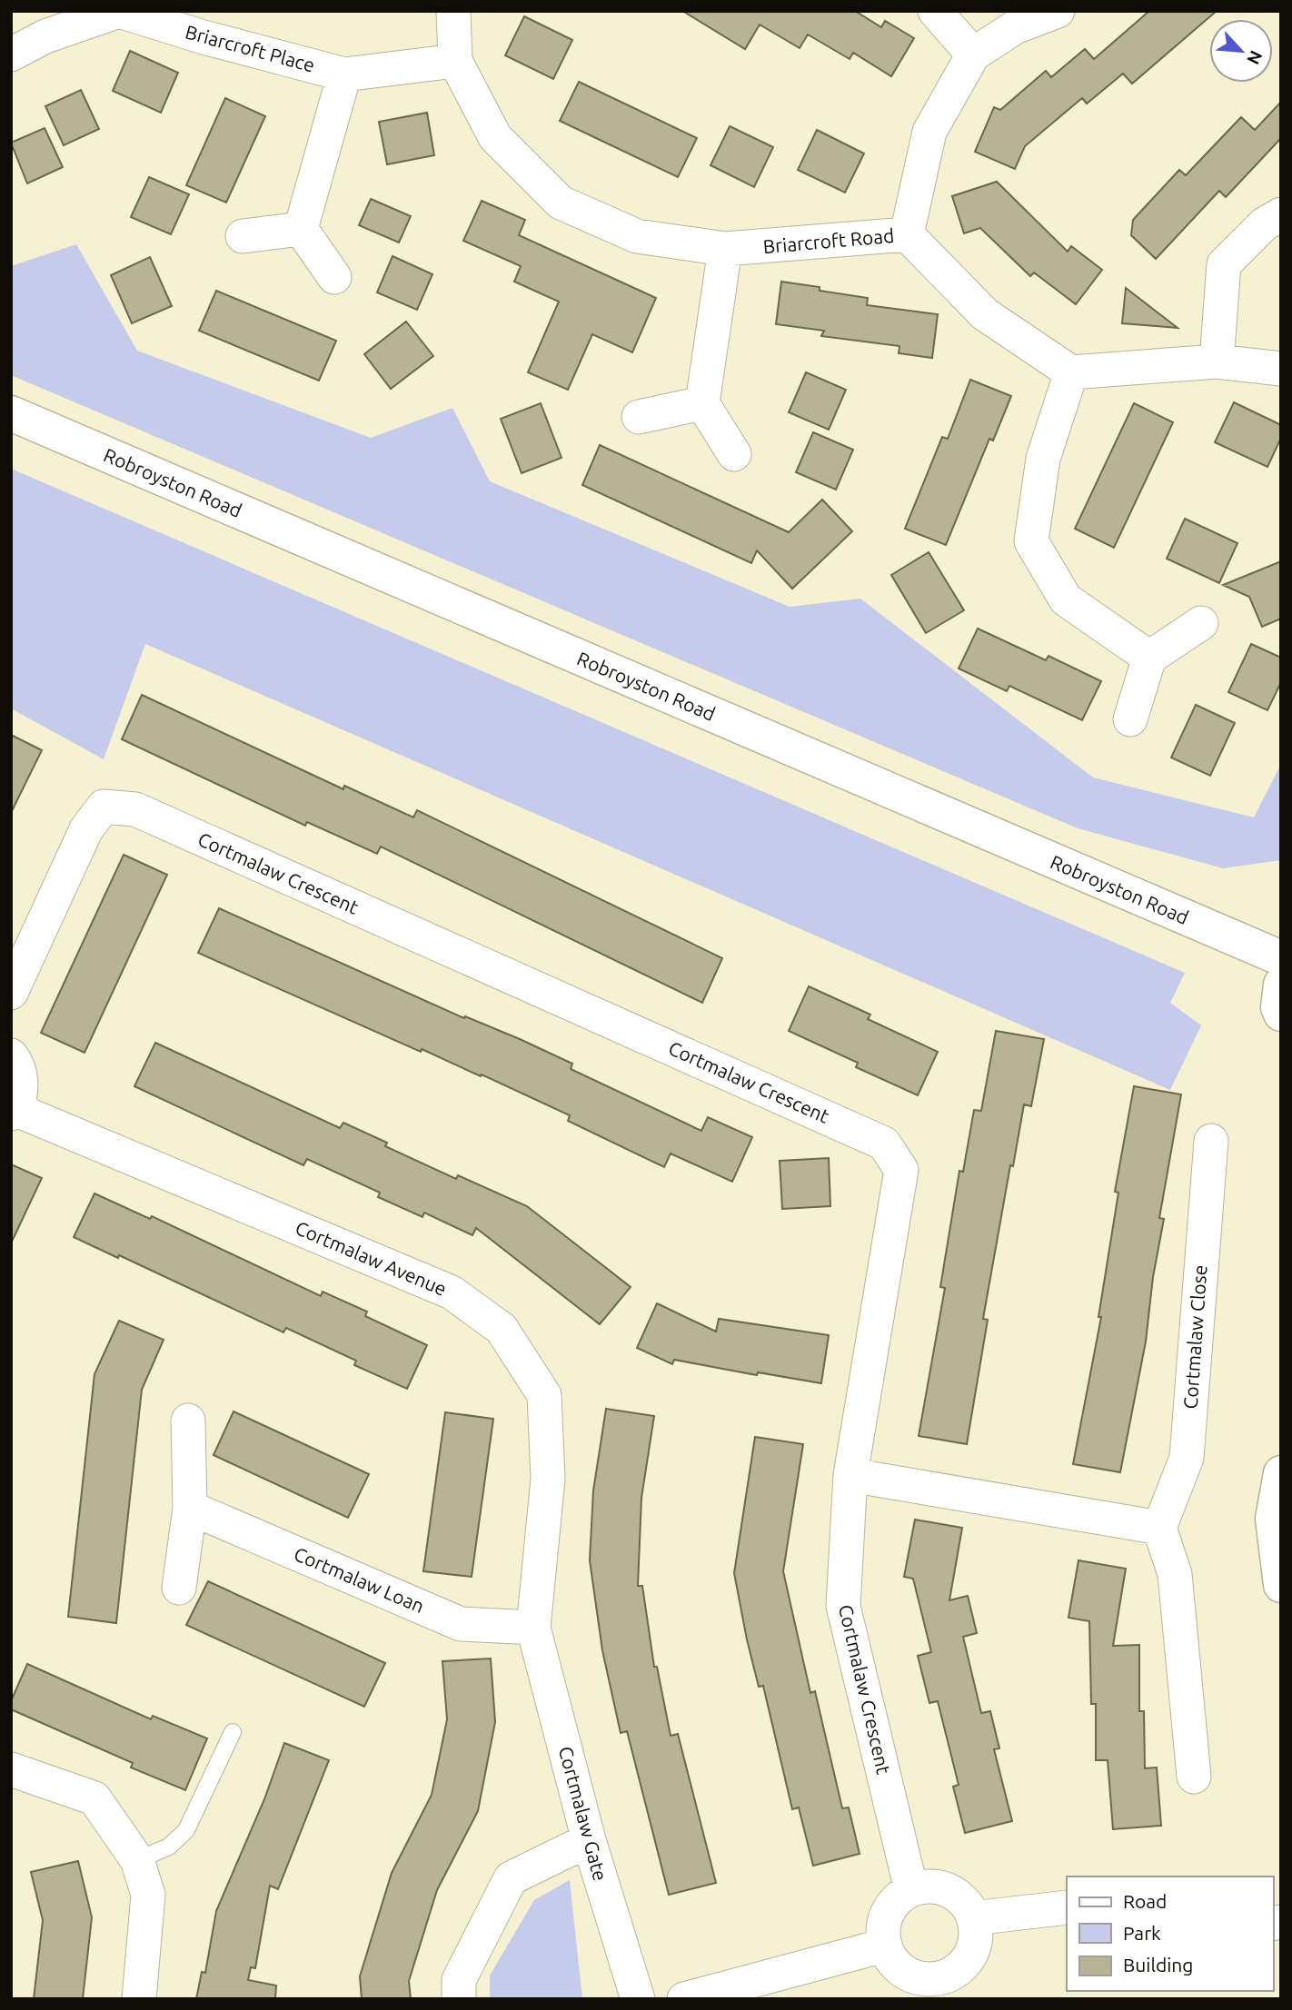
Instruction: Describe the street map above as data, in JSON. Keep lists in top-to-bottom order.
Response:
{
  "streets": {
    "main road": ["Robroyston Road"],
    "street": [
      "Briarcroft Place",
      "Briarcroft Road",
      "Cortmalaw Crescent",
      "Cortmalaw Avenue",
      "Cortmalaw Close",
      "Cortmalaw Loan",
      "Cortmalaw Gate"
    ]
  },
  "crossings": [
    ["Briarcroft Place", "Briarcroft Road"],
    ["Cortmalaw Avenue", "Cortmalaw Loan"],
    ["Cortmalaw Avenue", "Cortmalaw Gate"],
    ["Cortmalaw Loan", "Cortmalaw Gate"]
  ],
  "legend": ["Road", "Park", "Building"],
  "north": "bottom right"
}
